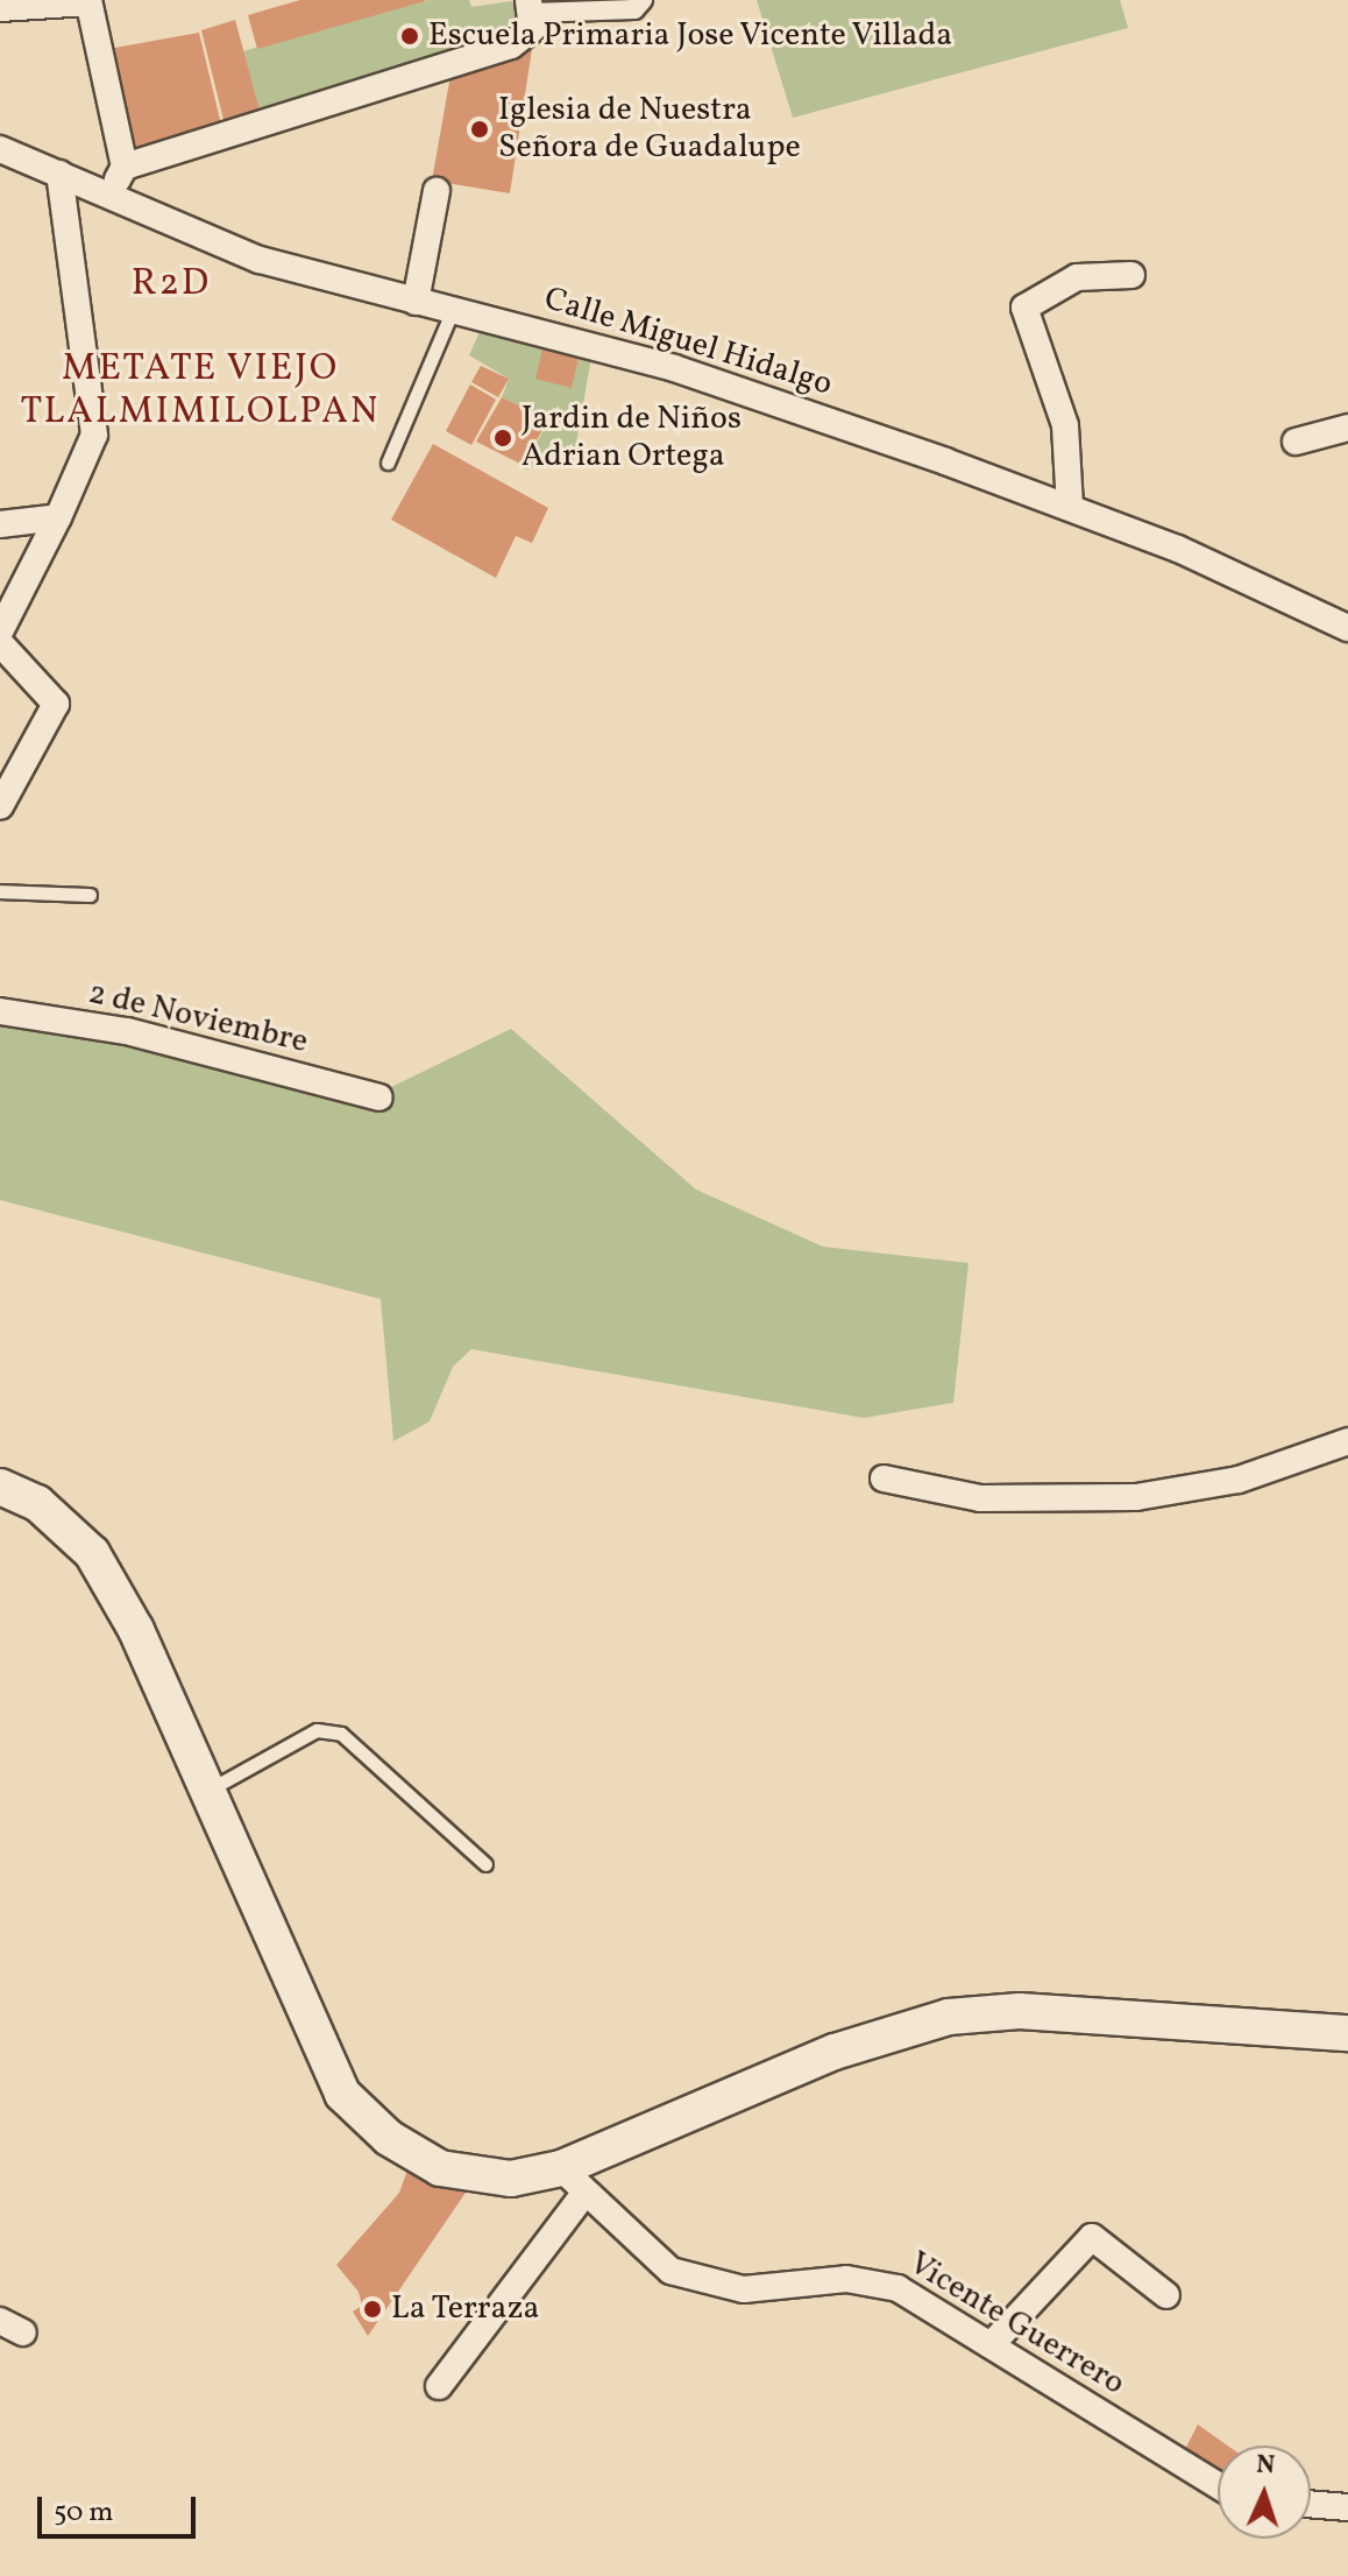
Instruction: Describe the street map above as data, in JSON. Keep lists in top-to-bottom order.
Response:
{
  "streets": {
    "street": ["Calle Miguel Hidalgo", "2 de Noviembre", "Vicente Guerrero"]
  },
  "districts": ["R2D", "METATE VIEJO TLALMIMILOLPAN"],
  "places": [
    "Escuela Primaria Jose Vicente Villada",
    "Iglesia de Nuestra Señora de Guadalupe",
    "Jardin de Niños Adrian Ortega",
    "La Terraza"
  ],
  "scale_bar": "50 m",
  "north": "top"
}
